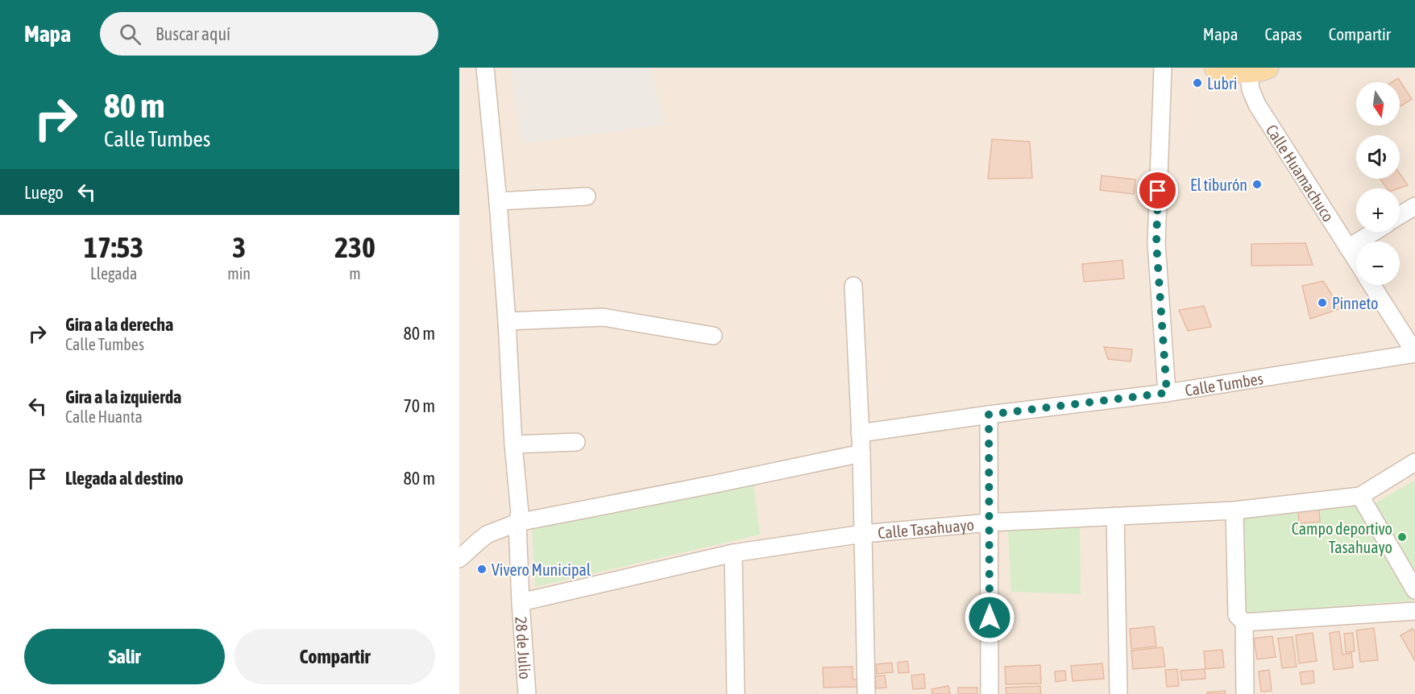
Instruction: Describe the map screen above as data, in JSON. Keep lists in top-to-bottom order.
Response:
{
  "streets": {
    "street": [
      "Calle Huamachuco",
      "Calle Tumbes",
      "Calle Tasahuayo",
      "28 de Julio"
    ]
  },
  "crossings": [
    ["Calle Tasahuayo", "28 de Julio"]
  ],
  "places": [
    "Lubri",
    "El tiburón",
    "Pinneto",
    "Campo deportivo Tasahuayo",
    "Vivero Municipal"
  ],
  "north": "bottom",
  "page": {
    "header": "Mapa",
    "search": "Buscar aquí",
    "nav": ["Mapa", "Capas", "Compartir"],
    "turn": ["80 m", "Calle Tumbes"],
    "map_buttons": ["+", "−"],
    "then": "Luego",
    "eta": [
      "17:53",
      "Llegada",
      "3",
      "min",
      "230",
      "m"
    ],
    "list": [
      {
        "name": "Gira a la derecha",
        "note": "Calle Tumbes",
        "value": "80 m"
      },
      {
        "name": "Gira a la izquierda",
        "note": "Calle Huanta",
        "value": "70 m"
      },
      {
        "name": "Llegada al destino",
        "value": "80 m"
      }
    ],
    "buttons": ["Salir", "Compartir"]
  }
}
